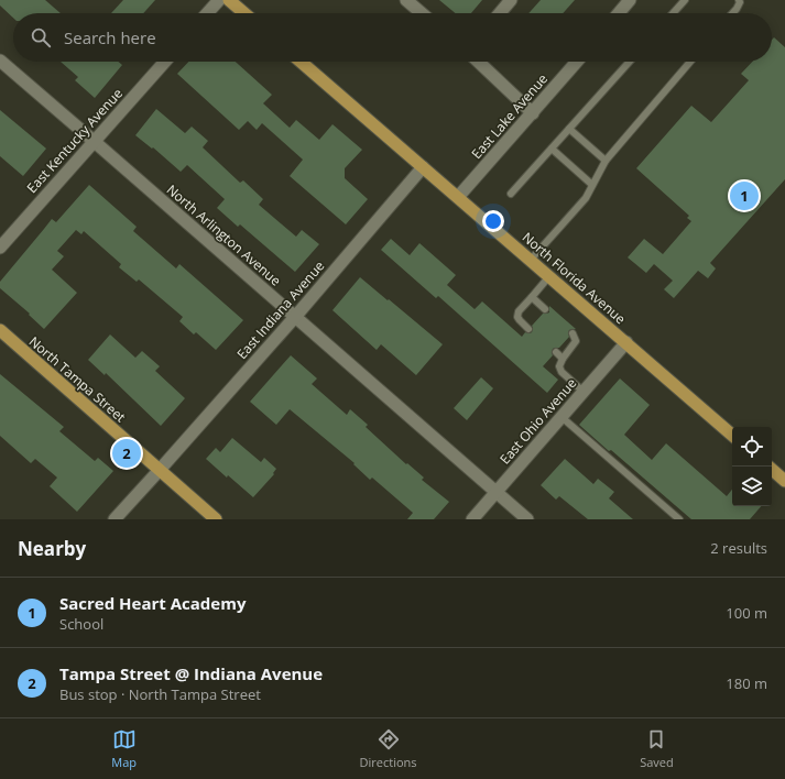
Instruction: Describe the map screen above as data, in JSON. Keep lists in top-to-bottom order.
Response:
{
  "streets": {
    "main road": ["North Florida Avenue", "North Tampa Street"],
    "street": [
      "East Lake Avenue",
      "East Kentucky Avenue",
      "North Arlington Avenue",
      "East Indiana Avenue",
      "East Ohio Avenue"
    ]
  },
  "crossings": [
    ["East Lake Avenue", "North Florida Avenue"],
    ["East Kentucky Avenue", "North Arlington Avenue"],
    ["North Arlington Avenue", "East Indiana Avenue"],
    ["North Arlington Avenue", "East Ohio Avenue"],
    ["North Florida Avenue", "East Indiana Avenue"],
    ["North Florida Avenue", "East Ohio Avenue"],
    ["East Indiana Avenue", "North Tampa Street"]
  ],
  "page": {
    "search": "Search here",
    "pins": ["1", "2"],
    "heading": ["Nearby", "2 results"],
    "list": [
      {
        "mark": "1",
        "name": "Sacred Heart Academy",
        "note": "School",
        "value": "100 m"
      },
      {
        "mark": "2",
        "name": "Tampa Street @ Indiana Avenue",
        "note": "Bus stop · North Tampa Street",
        "value": "180 m"
      }
    ],
    "nav": ["Map", "Directions", "Saved"]
  }
}
